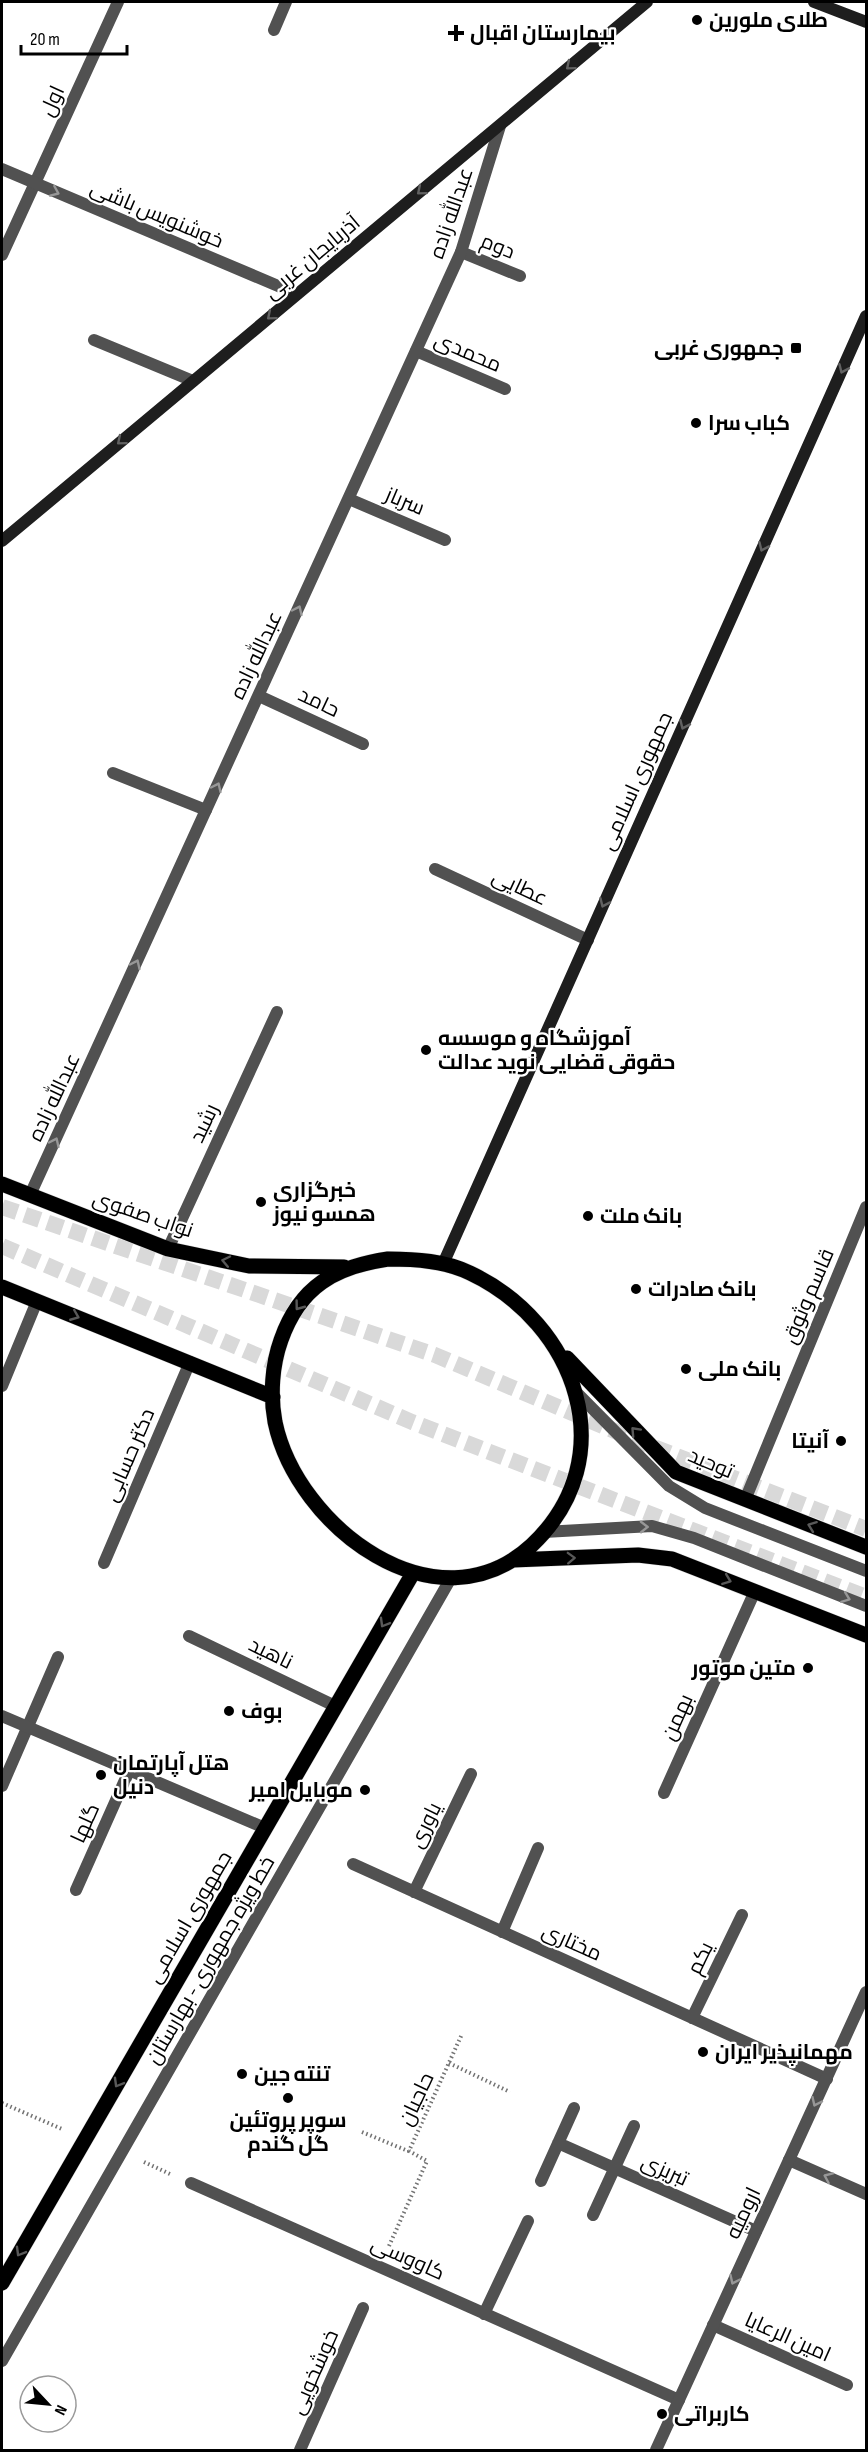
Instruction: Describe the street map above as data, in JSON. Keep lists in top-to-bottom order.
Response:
{
  "streets": {
    "main road": [
      "آذربایجان غربی",
      "جمهوری اسلامی",
      "نواب صفوی",
      "توحید"
    ],
    "street": [
      "اول",
      "عبدالله زاده",
      "خوشنویس باشی",
      "دوم",
      "محمدی",
      "سرباز",
      "حامد",
      "عطایی",
      "رشید",
      "قاسم وثوق",
      "دکتر حسابی",
      "ناهید",
      "بهمن",
      "گلها",
      "یاوری",
      "مختاری",
      "یکم",
      "خط ویژه جمهوری - بهارستان",
      "تبریزی",
      "ارومیه",
      "کاووسی",
      "امین الرعایا",
      "خوشخویی"
    ],
    "path": ["حاجیان"]
  },
  "crossings": [
    ["اول", "خوشنویس باشی"],
    ["عبدالله زاده", "دوم"],
    ["عبدالله زاده", "آذربایجان غربی"],
    ["عبدالله زاده", "محمدی"],
    ["عبدالله زاده", "سرباز"],
    ["عبدالله زاده", "حامد"],
    ["عبدالله زاده", "نواب صفوی"],
    ["خوشنویس باشی", "آذربایجان غربی"],
    ["جمهوری اسلامی", "عطایی"],
    ["جمهوری اسلامی", "ناهید"],
    ["رشید", "نواب صفوی"],
    ["قاسم وثوق", "توحید"],
    ["یاوری", "مختاری"],
    ["مختاری", "یکم"],
    ["مختاری", "ارومیه"],
    ["حاجیان", "کاووسی"],
    ["تبریزی", "ارومیه"],
    ["ارومیه", "کاووسی"],
    ["ارومیه", "امین الرعایا"]
  ],
  "one_way": [
    "عبدالله زاده",
    "خوشنویس باشی",
    "آذربایجان غربی",
    "جمهوری اسلامی",
    "توحید",
    "ارومیه"
  ],
  "places": {
    "other": [
      "طلای ملورین",
      "کباب سرا",
      "آموزشگاه و موسسه حقوقی قضایی نوید عدالت",
      "خبرگزاری همسو نیوز",
      "بانک ملت",
      "بانک صادرات",
      "بانک ملی",
      "آنیتا",
      "متین موتور",
      "بوف",
      "هتل آپارتمان دنیل",
      "موبایل امیر",
      "مهمانپذیر ایران",
      "تنته جین",
      "سوپر پروتئین گل گندم",
      "کاربراتی"
    ],
    "health": ["بیمارستان اقبال"],
    "transit": ["جمهوری غربی"]
  },
  "scale_bar": "20 m",
  "north": "bottom right"
}
